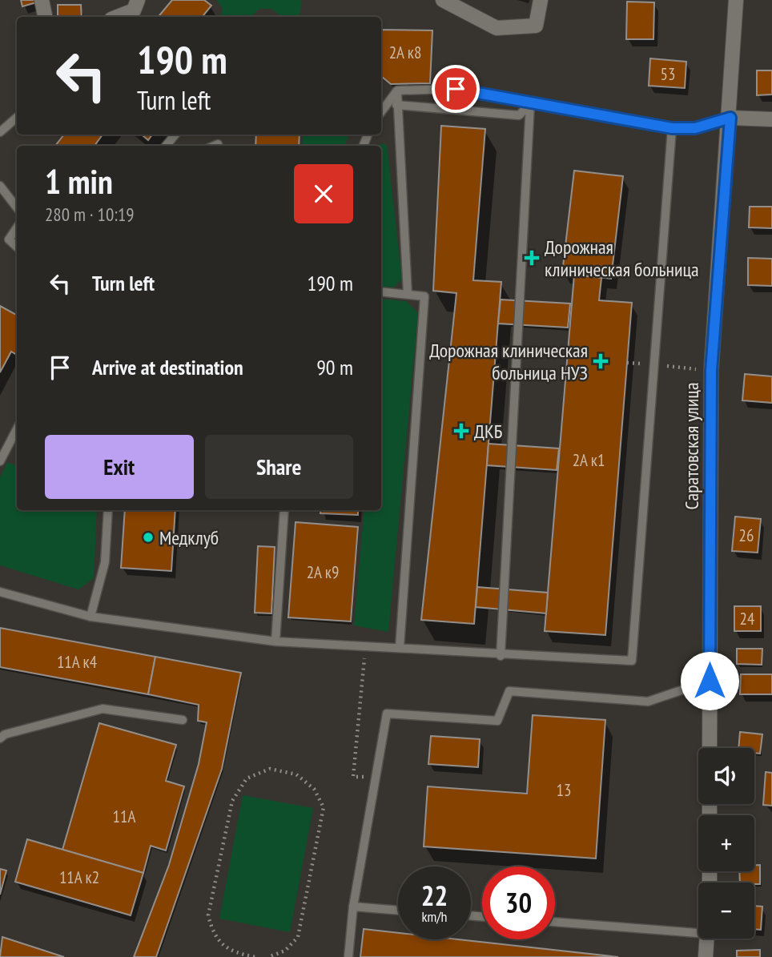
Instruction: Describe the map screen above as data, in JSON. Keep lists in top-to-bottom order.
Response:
{
  "streets": {
    "street": ["Саратовская улица"]
  },
  "places": {
    "health": ["Дорожная клиническая больница", "Дорожная клиническая больница НУЗ", "ДКБ"],
    "other": ["Медклуб"]
  },
  "house_numbers": [
    "2А к8",
    "53",
    "2А к1",
    "26",
    "2А к9",
    "24",
    "11А к4",
    "13",
    "11А",
    "11А к2"
  ],
  "page": {
    "turn": ["190 m", "Turn left"],
    "heading": ["1 min", "280 m · 10:19"],
    "list": [
      {
        "name": "Turn left",
        "value": "190 m"
      },
      {
        "name": "Arrive at destination",
        "value": "90 m"
      }
    ],
    "buttons": ["Exit", "Share"],
    "map_buttons": ["+", "−"],
    "speed": "22 km/h",
    "limit": "30"
  }
}
